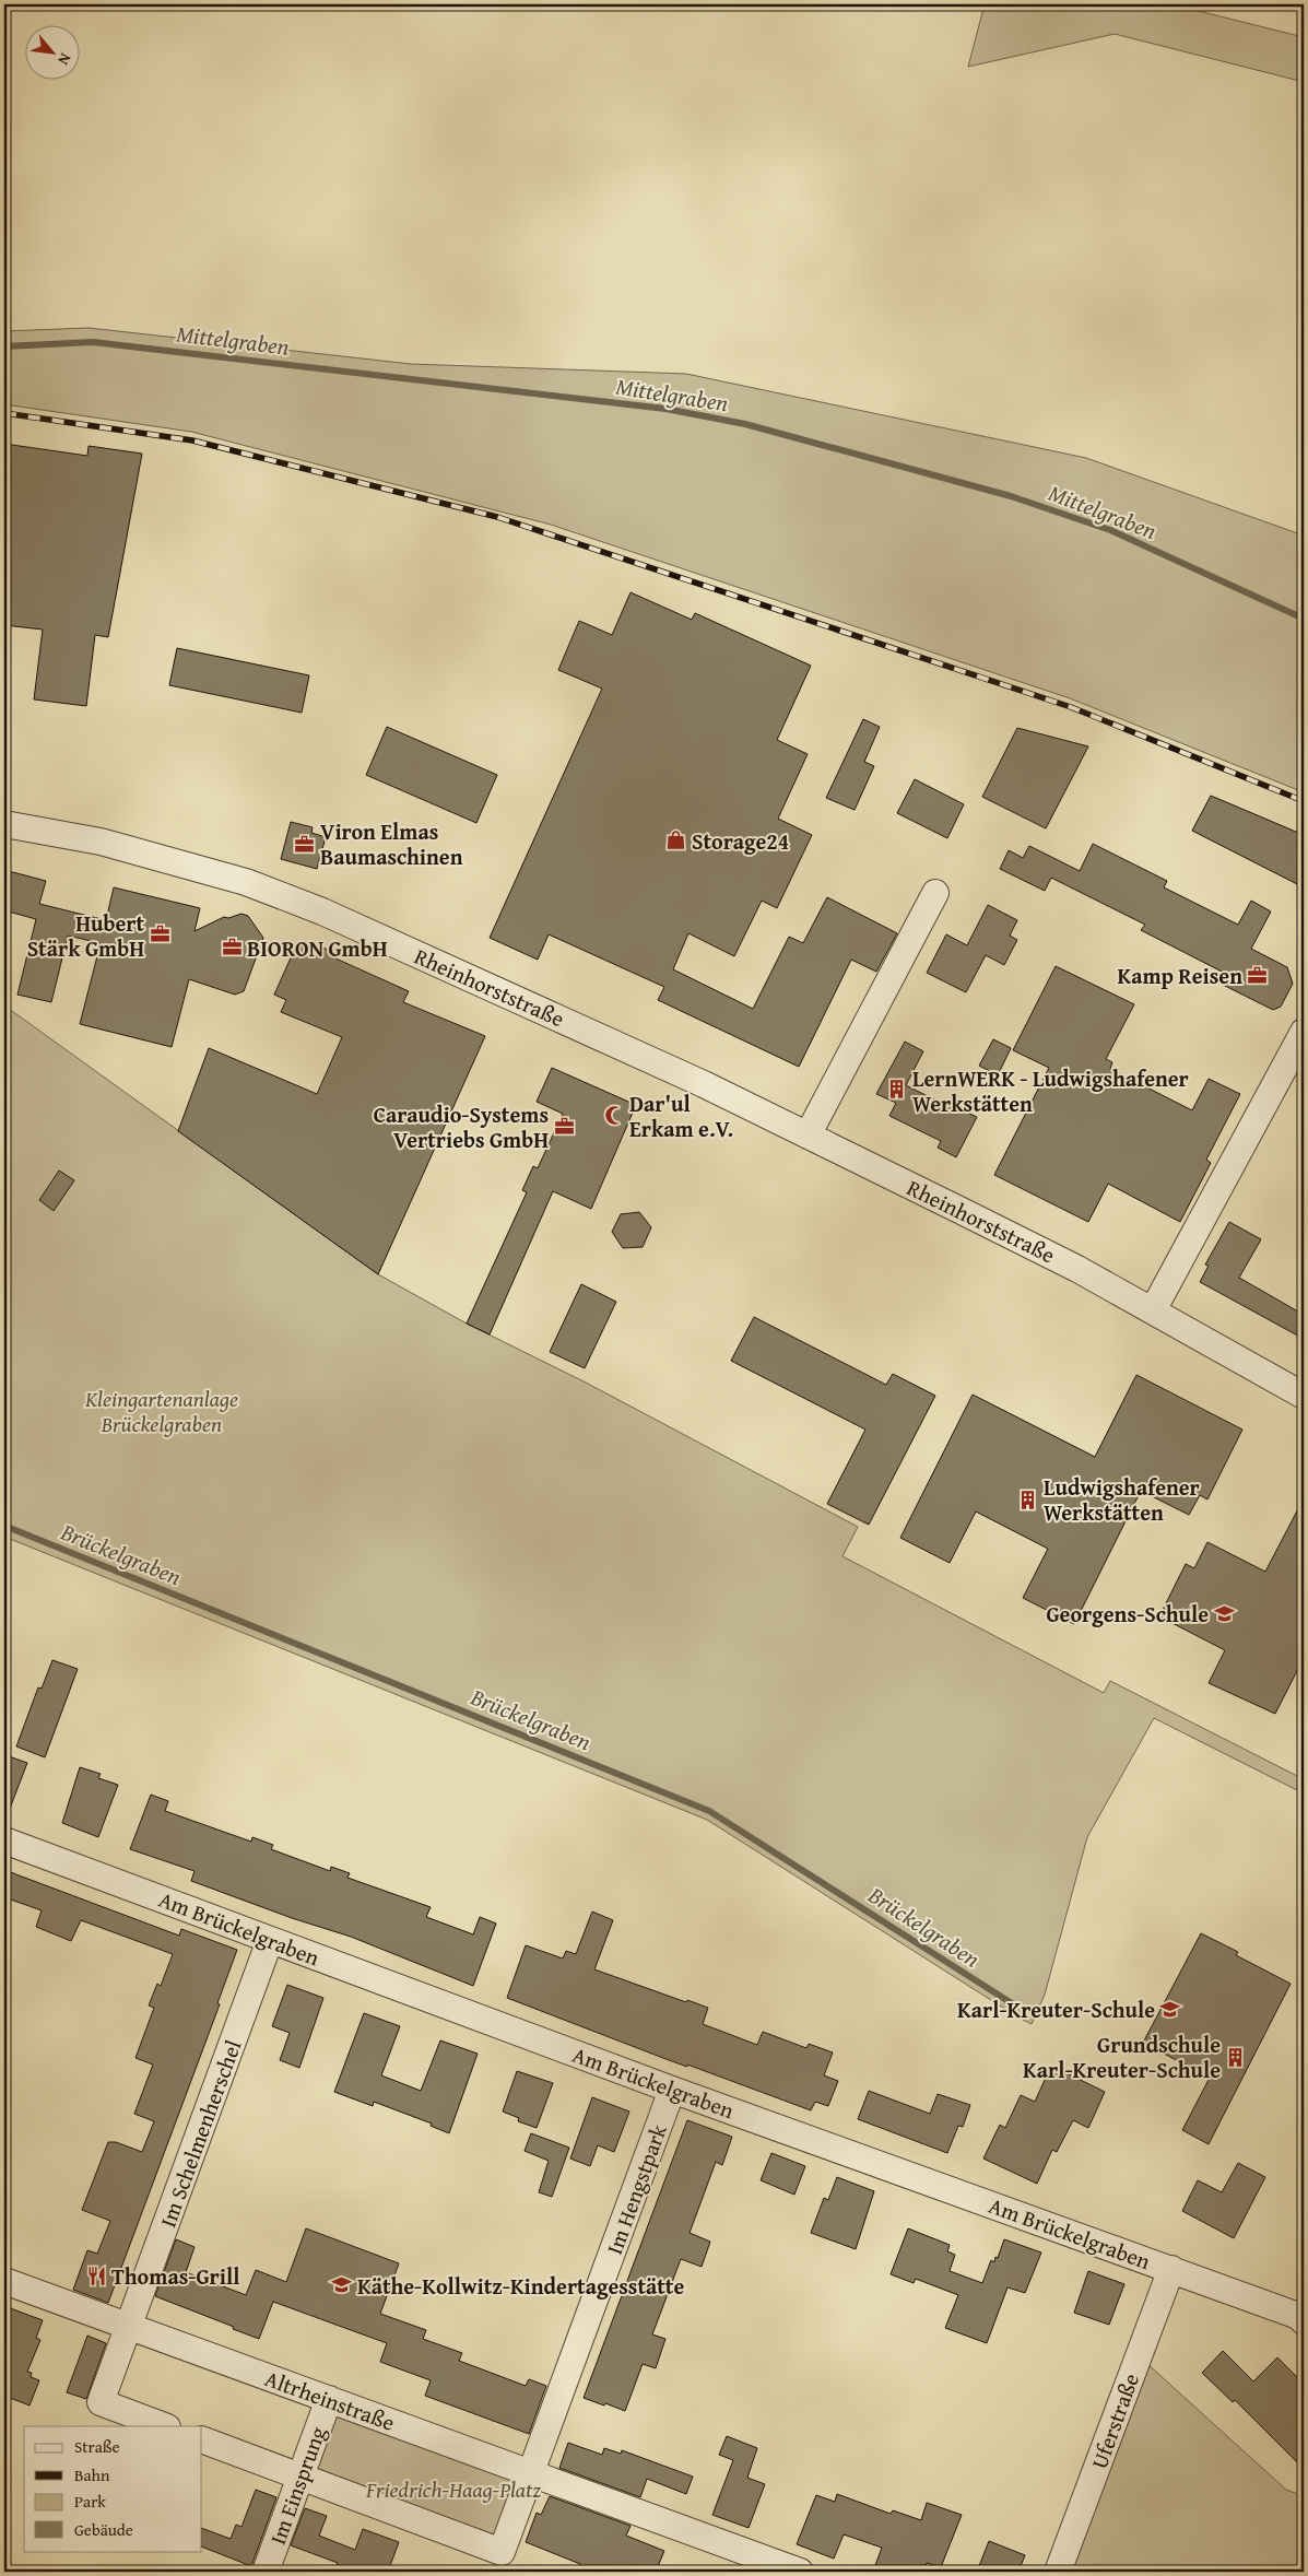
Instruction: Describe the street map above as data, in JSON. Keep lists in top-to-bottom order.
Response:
{
  "streets": {
    "street": [
      "Rheinhorststraße",
      "Am Brückelgraben",
      "Im Schelmenherschel",
      "Im Hengstpark",
      "Altrheinstraße",
      "Uferstraße",
      "Im Einsprung"
    ]
  },
  "crossings": [
    ["Am Brückelgraben", "Im Schelmenherschel"],
    ["Am Brückelgraben", "Im Hengstpark"],
    ["Am Brückelgraben", "Uferstraße"],
    ["Im Schelmenherschel", "Altrheinstraße"],
    ["Im Hengstpark", "Altrheinstraße"],
    ["Altrheinstraße", "Im Einsprung"]
  ],
  "water": ["Mittelgraben", "Brückelgraben"],
  "parks": ["Kleingartenanlage Brückelgraben", "Friedrich-Haag-Platz"],
  "places": {
    "shop": ["Storage24"],
    "office": [
      "Viron Elmas Baumaschinen",
      "Hubert Stärk GmbH",
      "BIORON GmbH",
      "Kamp Reisen",
      "Caraudio-Systems Vertriebs GmbH"
    ],
    "building": ["LernWERK - Ludwigshafener Werkstätten", "Ludwigshafener Werkstätten", "Grundschule Karl-Kreuter-Schule"],
    "mosque": ["Dar'ul Erkam e.V."],
    "school or university": ["Georgens-Schule", "Karl-Kreuter-Schule", "Käthe-Kollwitz-Kindertagesstätte"],
    "restaurant": ["Thomas-Grill"]
  },
  "legend": [
    "Straße",
    "Bahn",
    "Park",
    "Gebäude"
  ],
  "north": "bottom right"
}
